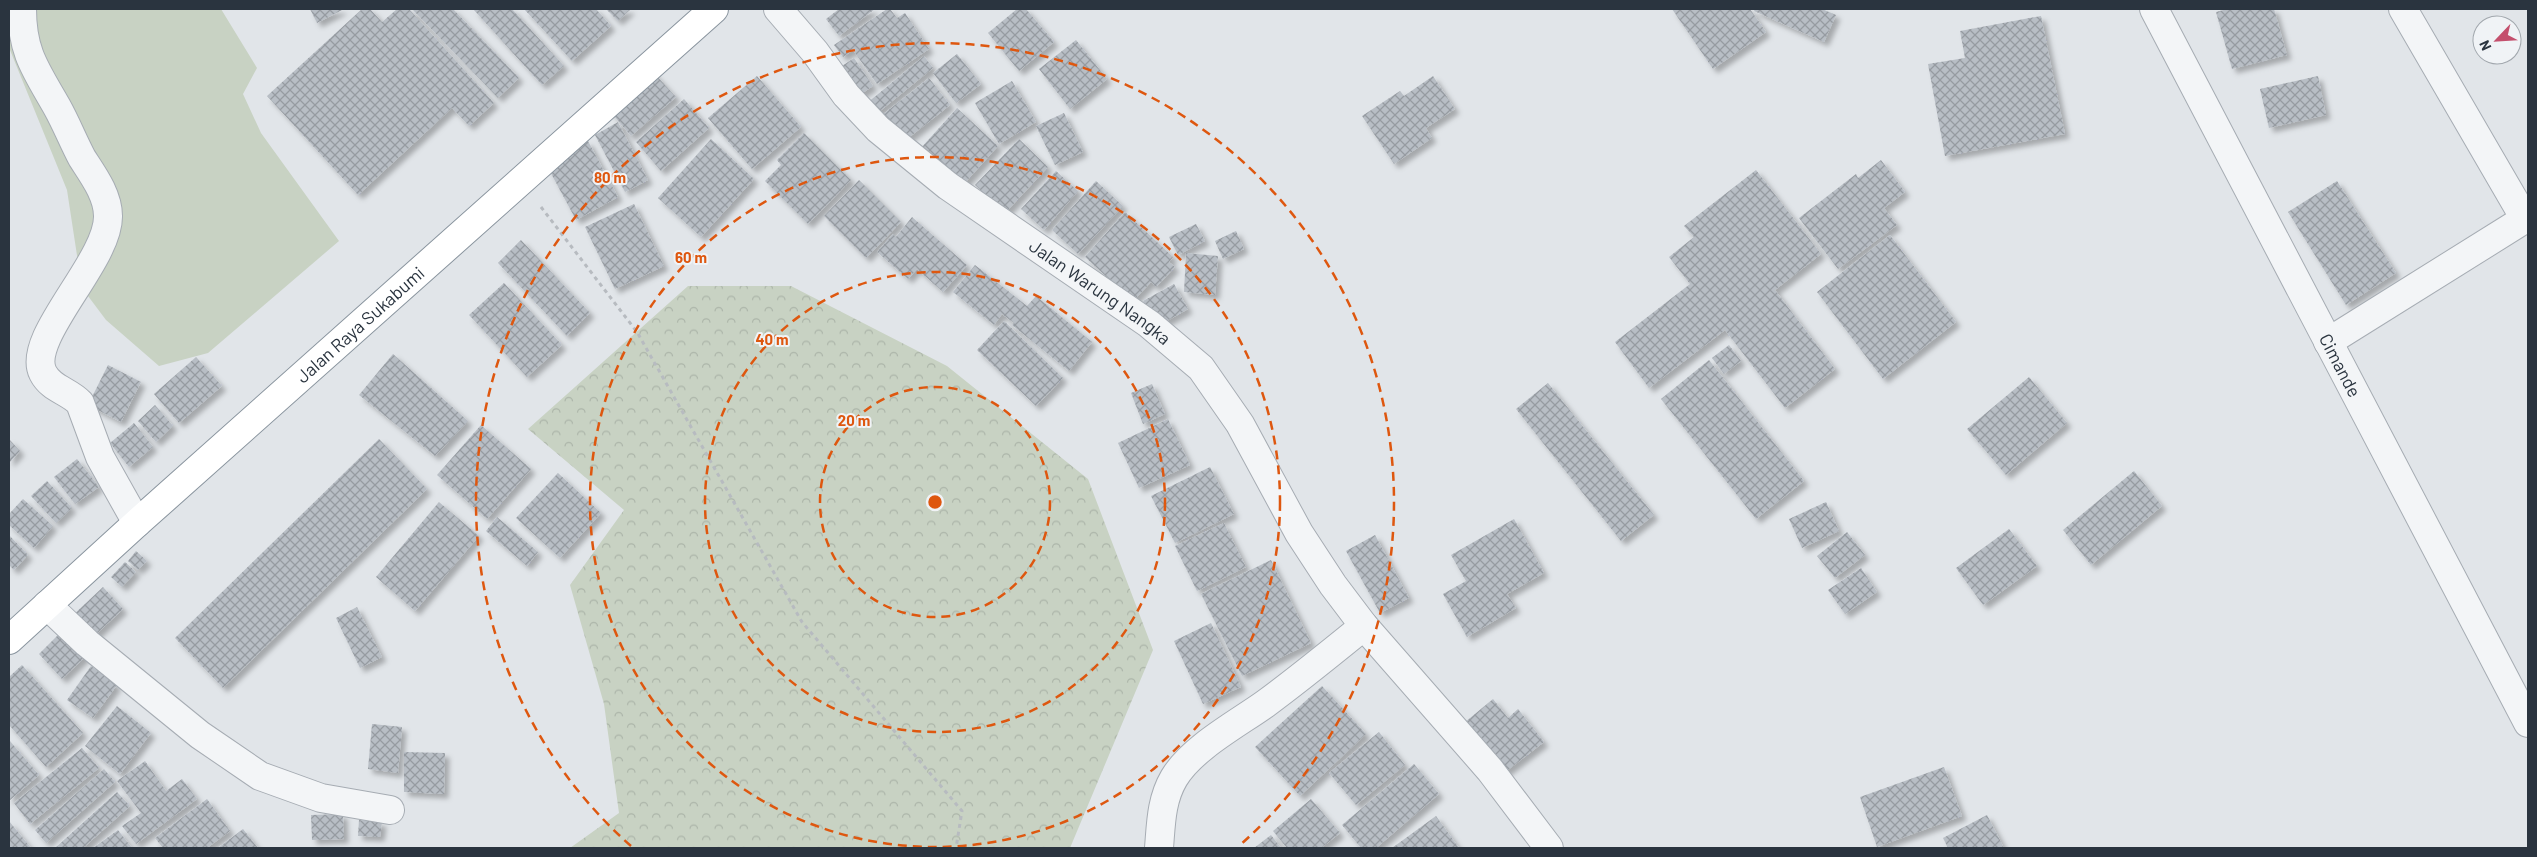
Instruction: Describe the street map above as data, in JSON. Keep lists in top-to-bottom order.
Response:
{
  "streets": {
    "highway": ["Jalan Raya Sukabumi"],
    "street": ["Jalan Warung Nangka", "Cimande"]
  },
  "north": "bottom left",
  "rings": [
    "80 m",
    "60 m",
    "40 m",
    "20 m"
  ]
}
